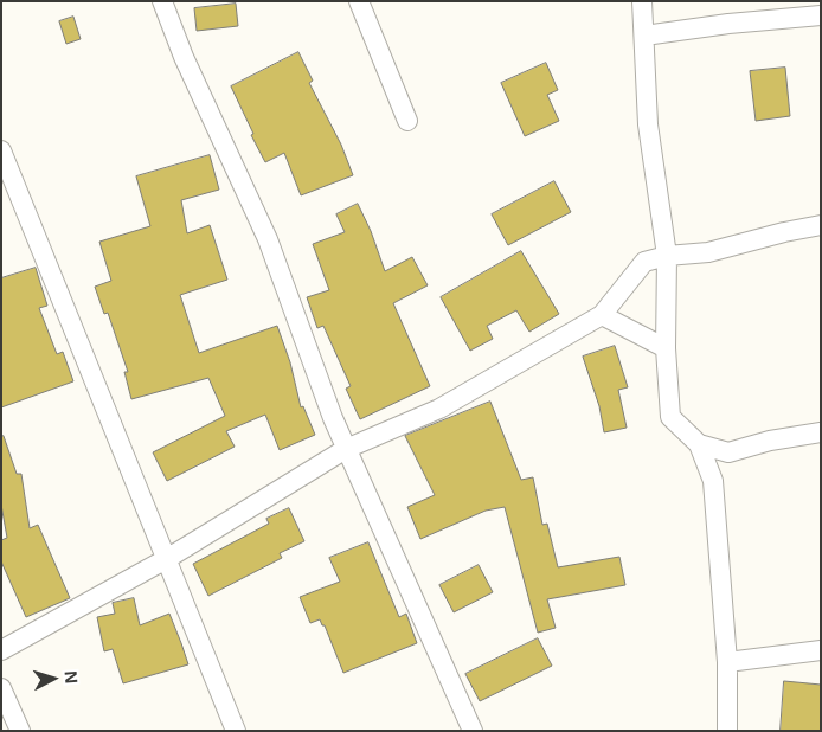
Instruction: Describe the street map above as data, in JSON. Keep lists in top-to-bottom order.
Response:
{
  "north": "right"
}
